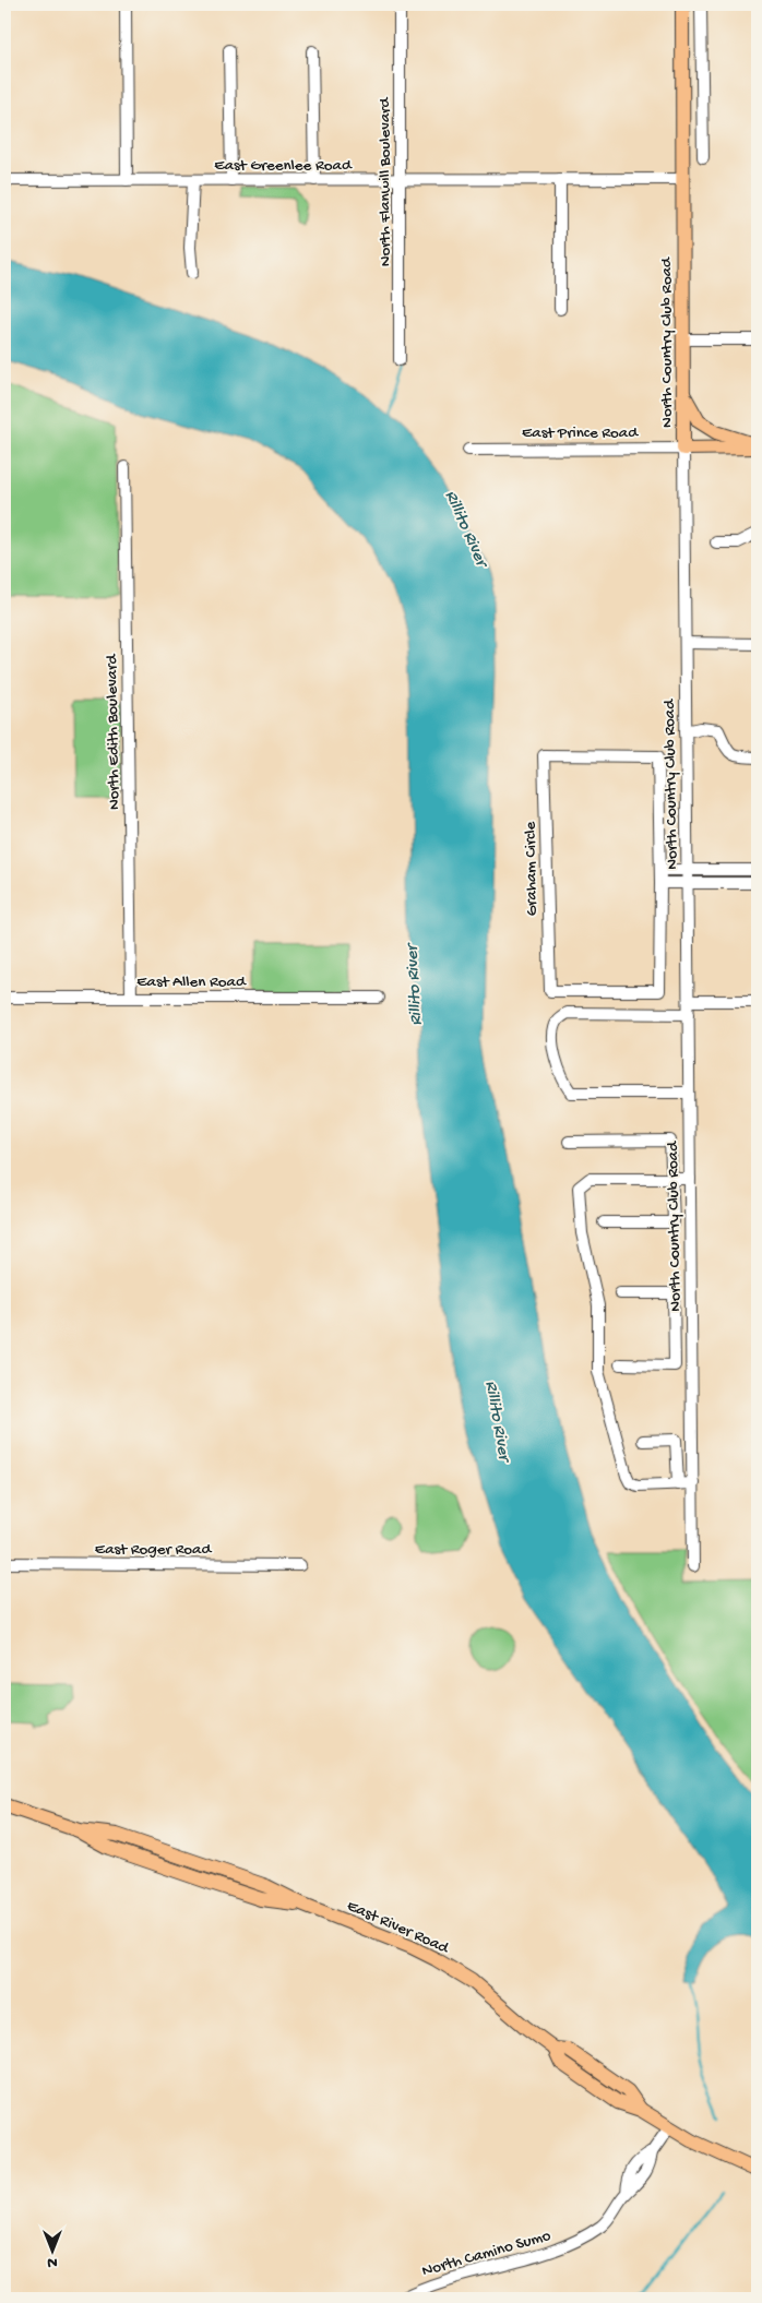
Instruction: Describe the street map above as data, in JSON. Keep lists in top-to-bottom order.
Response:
{
  "streets": {
    "main road": ["North Country Club Road", "East Prince Road", "East River Road"],
    "street": [
      "East Greenlee Road",
      "North Flanwill Boulevard",
      "North Edith Boulevard",
      "Graham Circle",
      "East Allen Road",
      "East Roger Road",
      "North Camino Sumo"
    ]
  },
  "crossings": [
    ["East Greenlee Road", "North Flanwill Boulevard"],
    ["East Greenlee Road", "North Country Club Road"],
    ["North Country Club Road", "East Prince Road"],
    ["North Edith Boulevard", "East Allen Road"],
    ["East River Road", "North Camino Sumo"]
  ],
  "water": ["Rillito River"],
  "north": "bottom"
}
